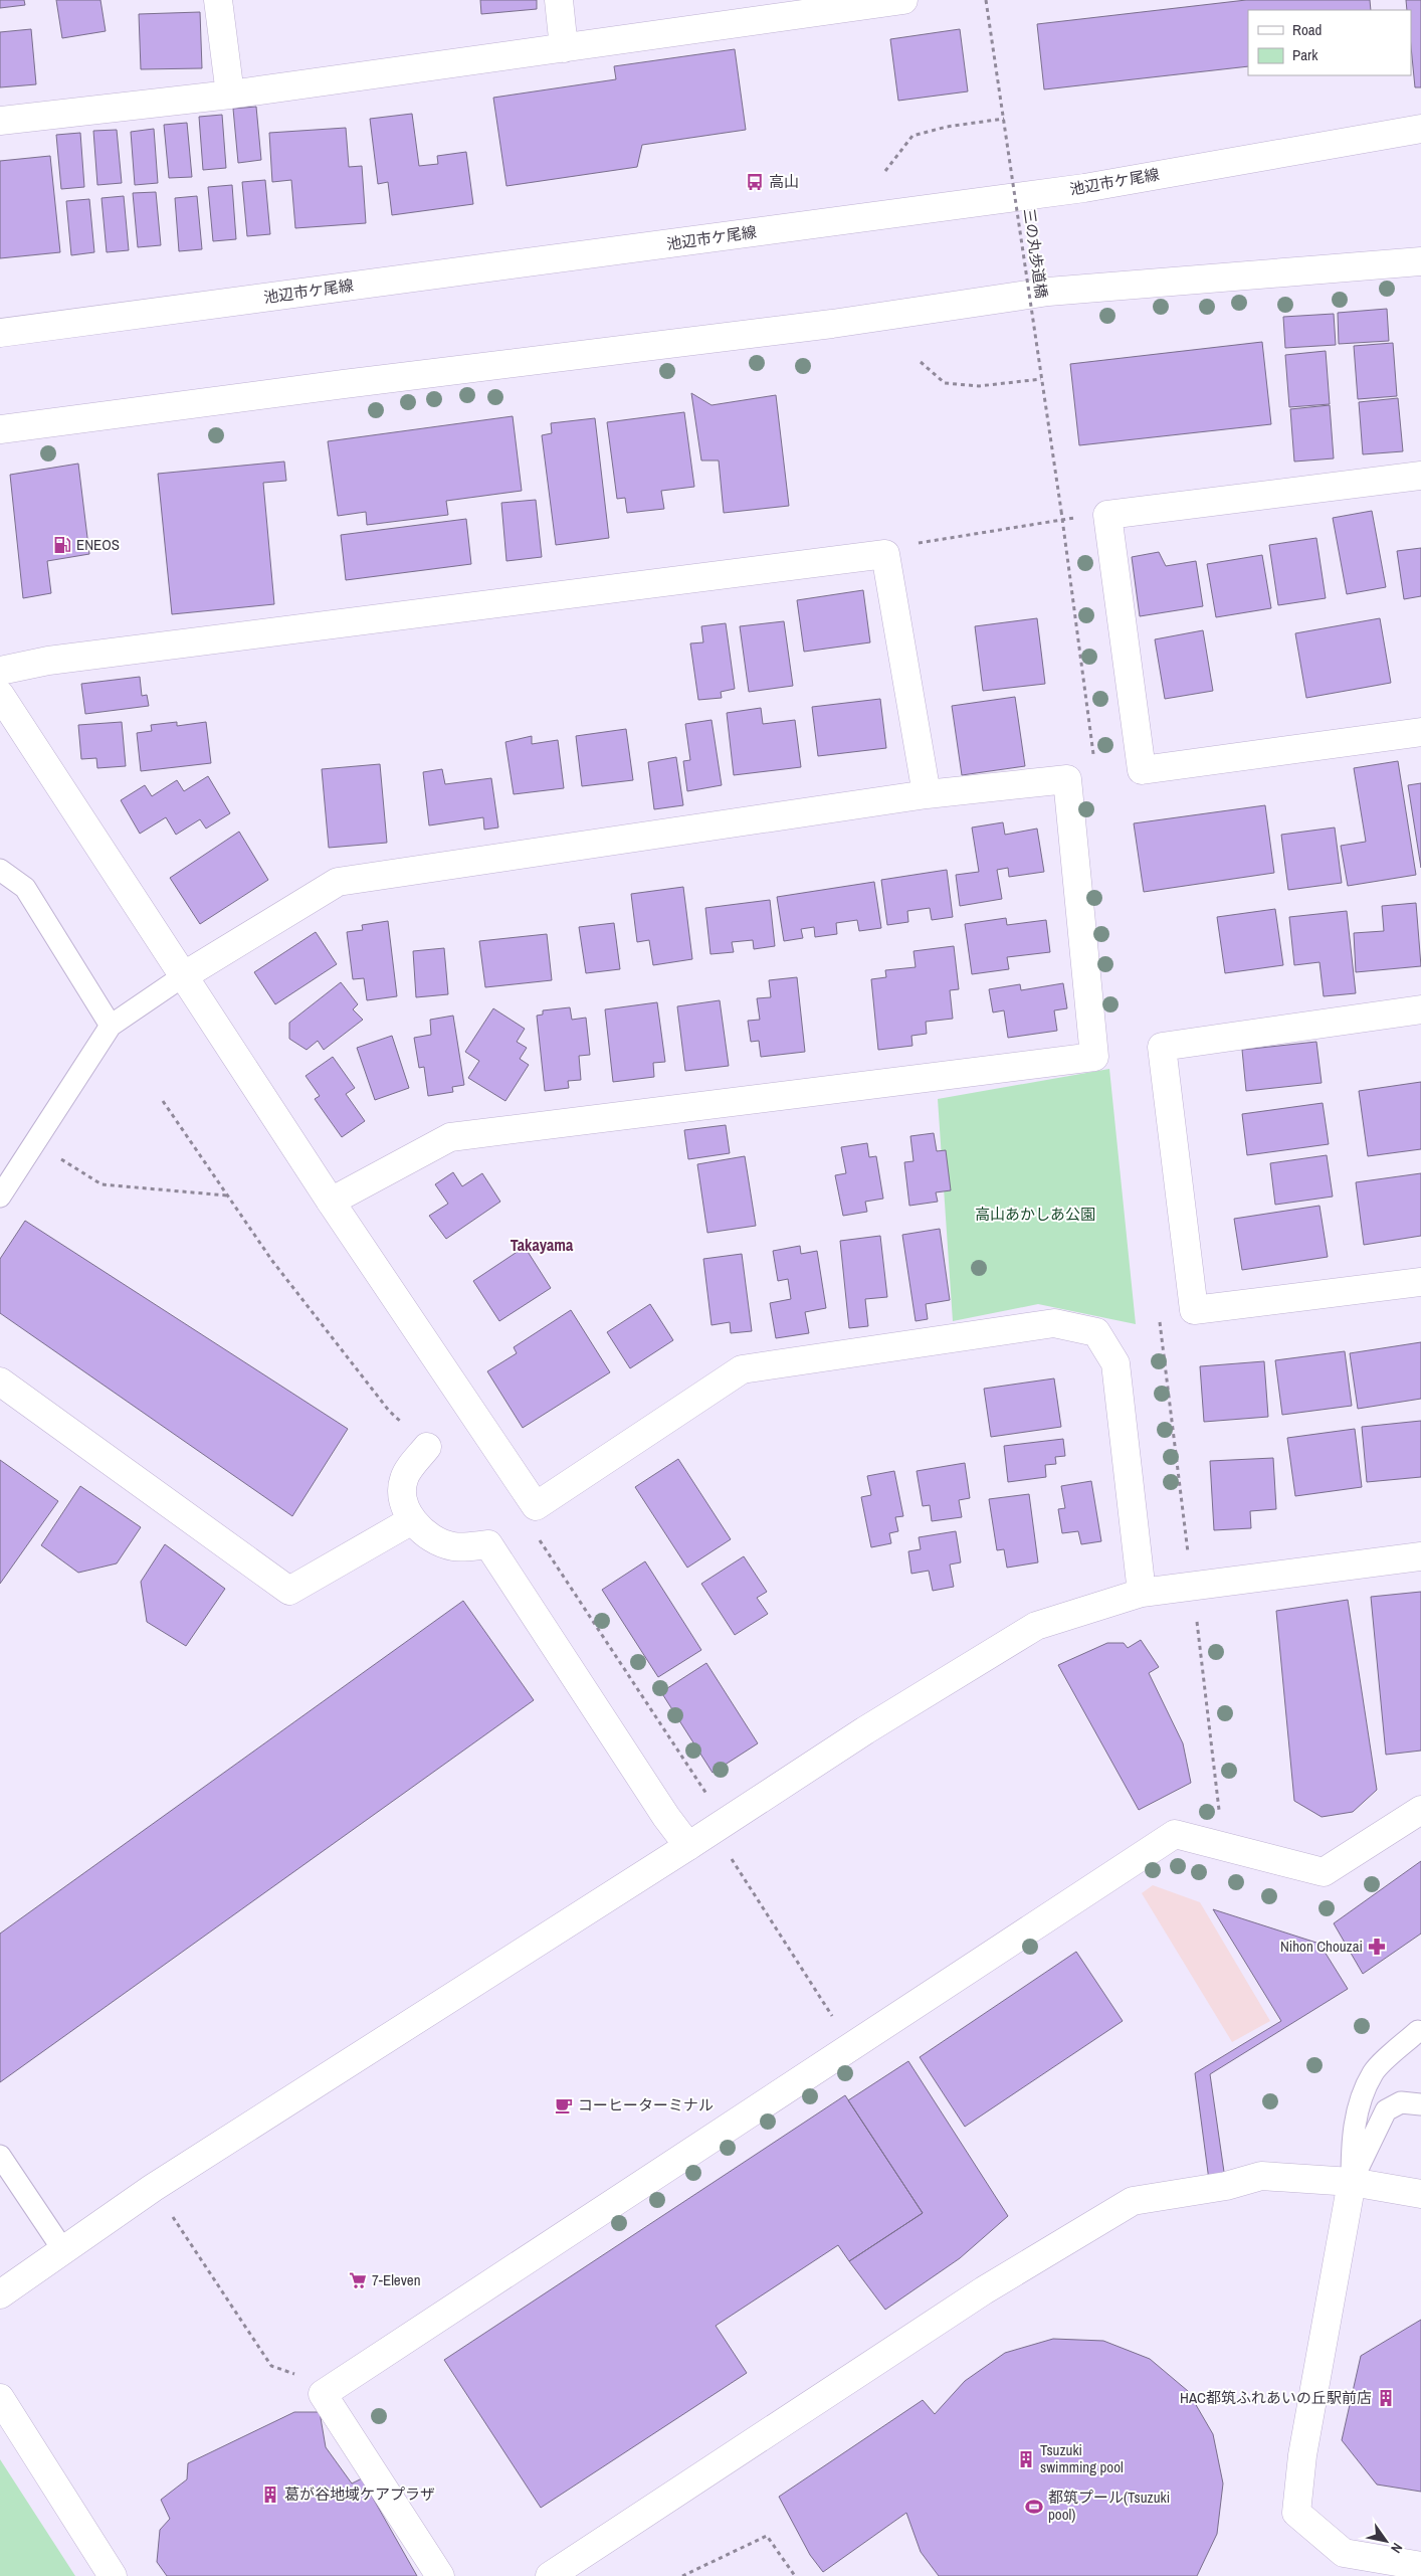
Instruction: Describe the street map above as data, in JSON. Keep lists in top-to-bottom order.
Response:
{
  "streets": {
    "street": ["池辺市ケ尾線"],
    "path": ["三の丸歩道橋"]
  },
  "districts": ["Takayama"],
  "parks": ["高山あかしあ公園"],
  "places": {
    "bus stop": ["高山"],
    "fuel station": ["ENEOS"],
    "pharmacy": ["Nihon Chouzai"],
    "cafe": ["コーヒーターミナル"],
    "supermarket": ["7-Eleven"],
    "building": ["HAC都筑ふれあいの丘駅前店", "Tsuzuki swimming pool", "葛が谷地域ケアプラザ"],
    "sports": ["都筑プール(Tsuzuki pool)"]
  },
  "legend": ["Road", "Park"],
  "north": "bottom right"
}
